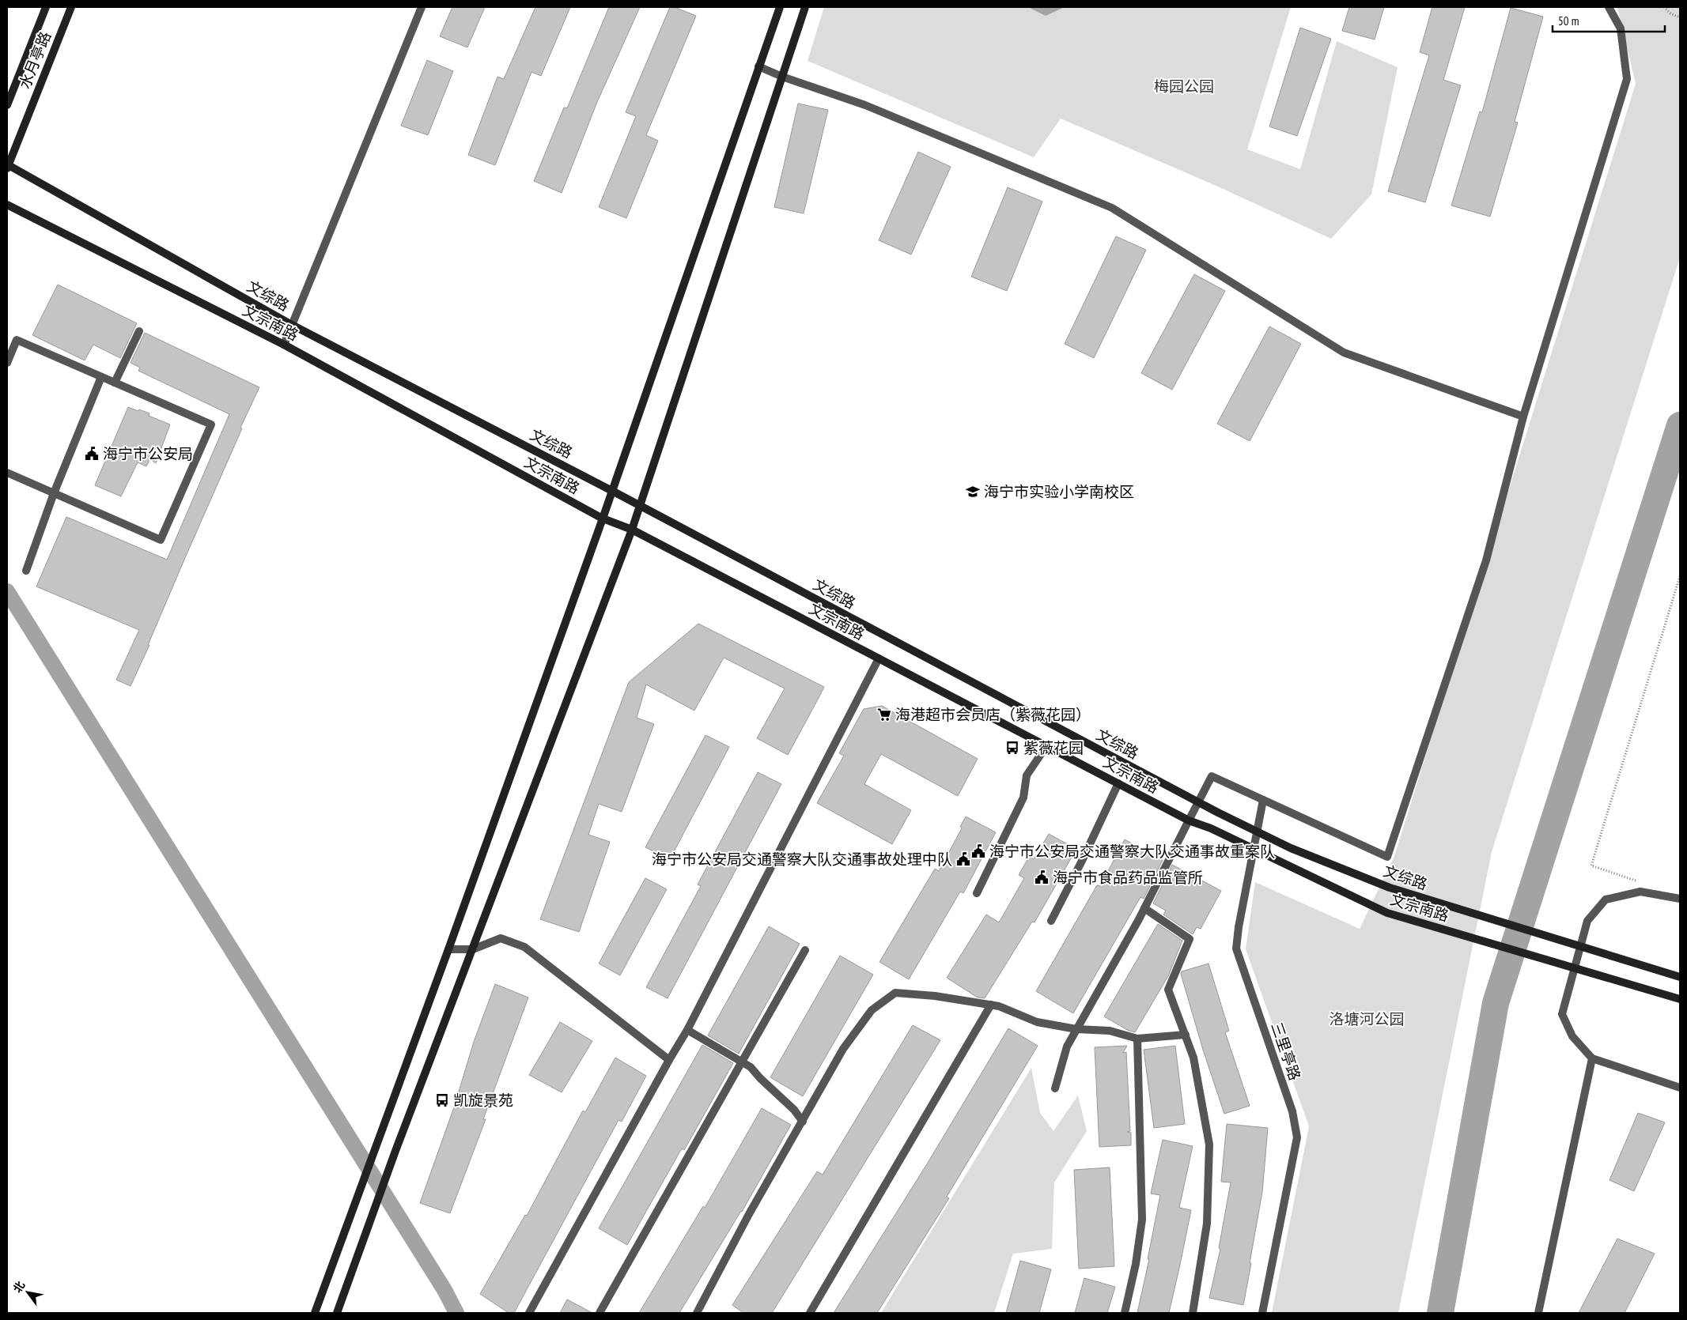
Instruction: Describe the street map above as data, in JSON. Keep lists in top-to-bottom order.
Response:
{
  "streets": {
    "main road": ["水月亭路", "文综路", "文宗南路"],
    "street": ["三里亭路"]
  },
  "crossings": [
    ["水月亭路", "文综路"]
  ],
  "parks": ["梅园公园", "洛塘河公园"],
  "places": {
    "public building": [
      "海宁市公安局",
      "海宁市公安局交通警察大队交通事故重案队",
      "海宁市公安局交通警察大队交通事故处理中队",
      "海宁市食品药品监管所"
    ],
    "school or university": ["海宁市实验小学南校区"],
    "supermarket": ["海港超市会员店（紫薇花园）"],
    "bus stop": ["紫薇花园", "凯旋景苑"]
  },
  "scale_bar": "50 m",
  "north": "top left"
}
